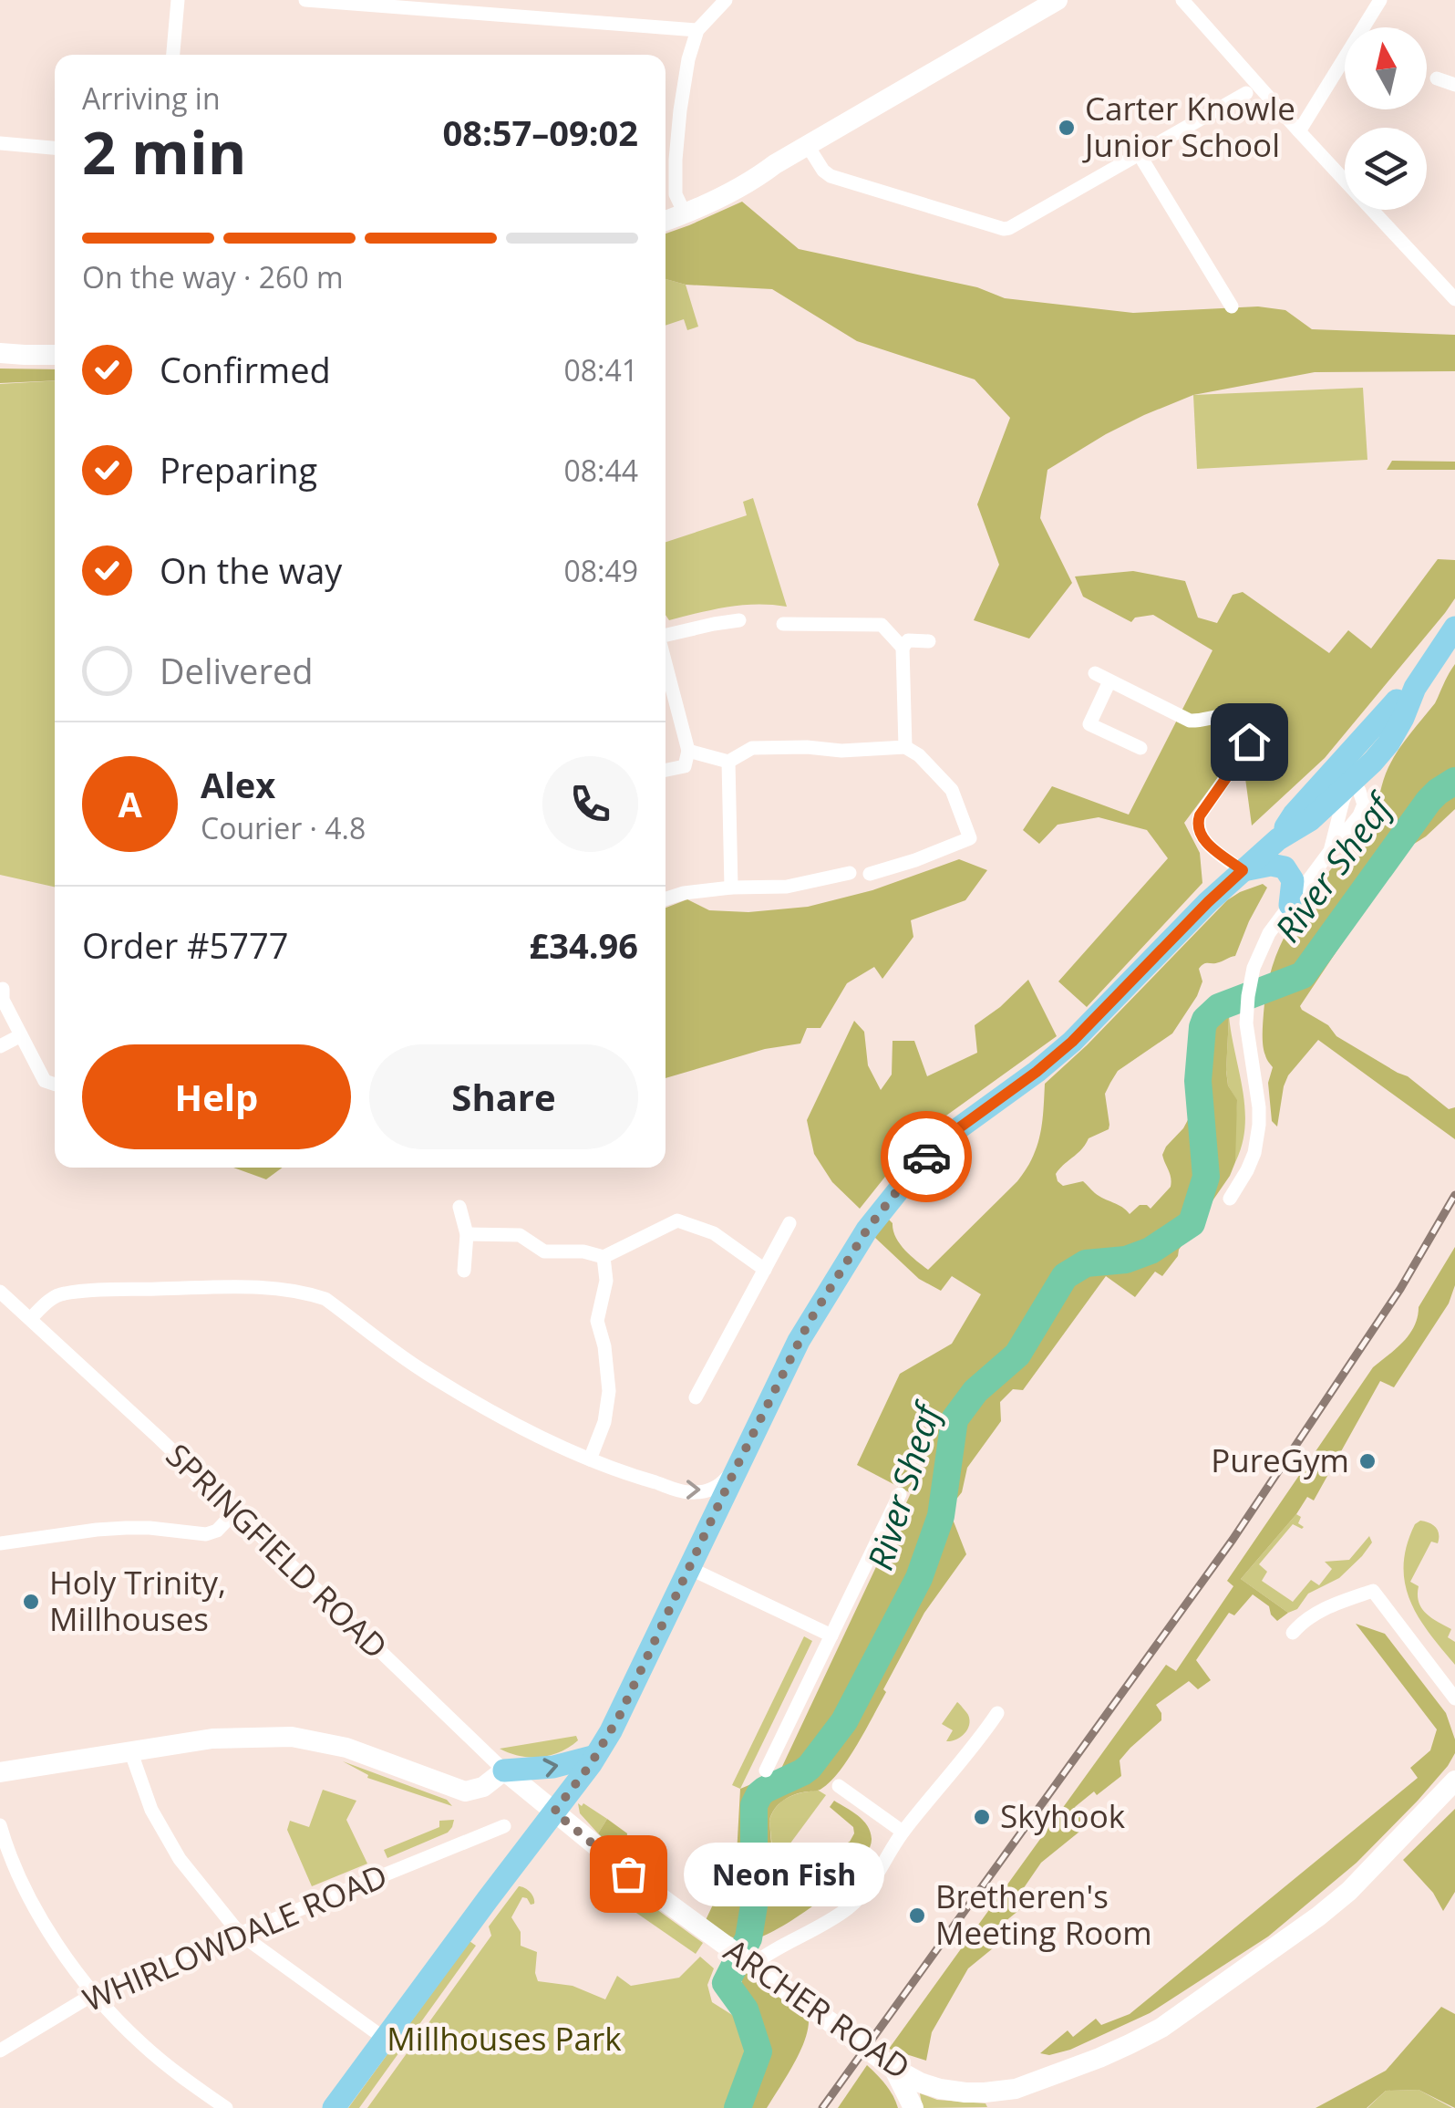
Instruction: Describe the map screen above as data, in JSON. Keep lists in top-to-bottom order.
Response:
{
  "streets": {
    "street": ["SPRINGFIELD ROAD", "WHIRLOWDALE ROAD", "ARCHER ROAD"]
  },
  "crossings": [
    ["SPRINGFIELD ROAD", "ARCHER ROAD"]
  ],
  "water": ["River Sheaf"],
  "parks": ["Millhouses Park"],
  "places": [
    "Carter Knowle Junior School",
    "PureGym",
    "Holy Trinity, Millhouses",
    "Skyhook",
    "Neon Fish",
    "Bretheren's Meeting Room"
  ],
  "north": "top",
  "page": {
    "heading": ["2 min", "Arriving in", "08:57–09:02"],
    "panel": [
      "Alex",
      "Courier · 4.8",
      "Order #5777",
      "£34.96"
    ],
    "bar": "On the way · 260 m",
    "list": [
      ["Confirmed", "08:41"],
      ["Preparing", "08:44"],
      ["On the way", "08:49"],
      "Delivered"
    ],
    "round": "A",
    "buttons": ["Help", "Share"],
    "bubble": "Neon Fish"
  }
}
